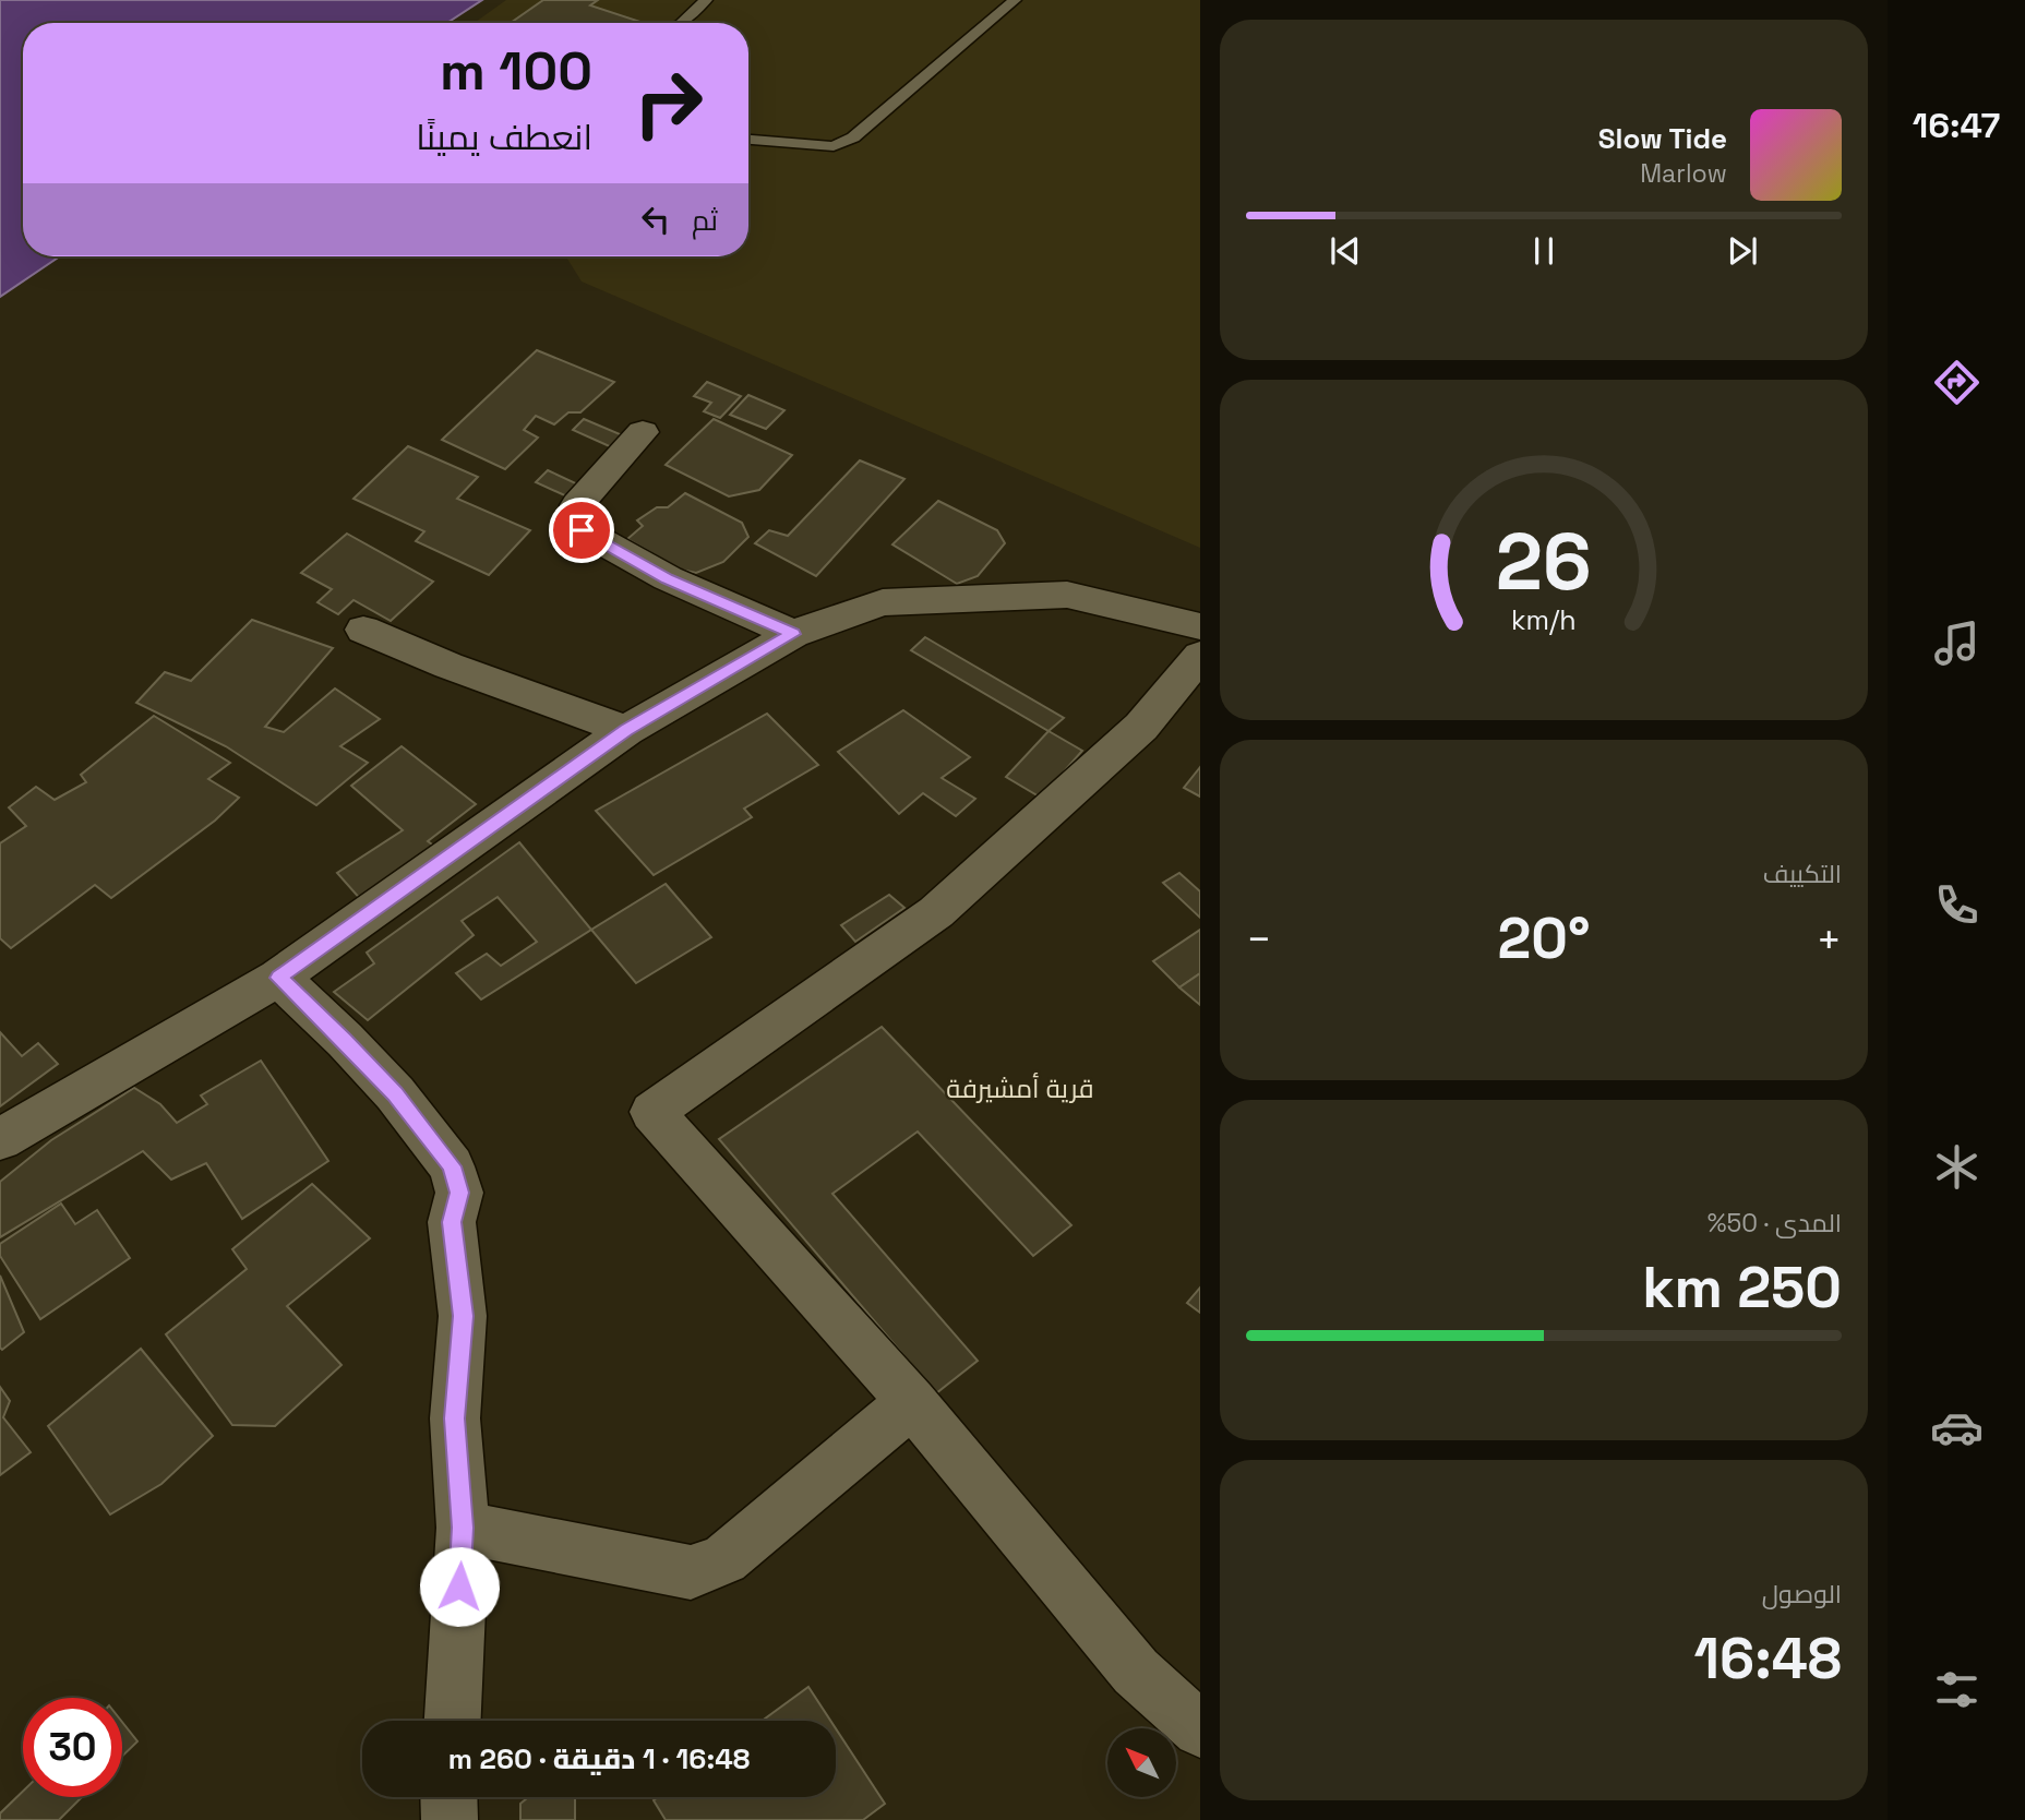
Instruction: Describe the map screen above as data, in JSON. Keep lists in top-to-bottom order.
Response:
{
  "districts": ["قرية أمشيرفة"],
  "north": "top left",
  "page": {
    "tabs": "16:47",
    "turn": ["100 m", "انعطف يمينًا"],
    "song": ["Slow Tide", "Marlow"],
    "then": "ثم",
    "tile": [
      "التكييف",
      ["المدى · 50%", "250 km"],
      ["الوصول", "16:48"]
    ],
    "heat": ["−", "20°", "+"],
    "limit": "30",
    "trip": "16:48 · 1 دقيقة · 260 m",
    "gauge": ["26", "km/h"]
  }
}
